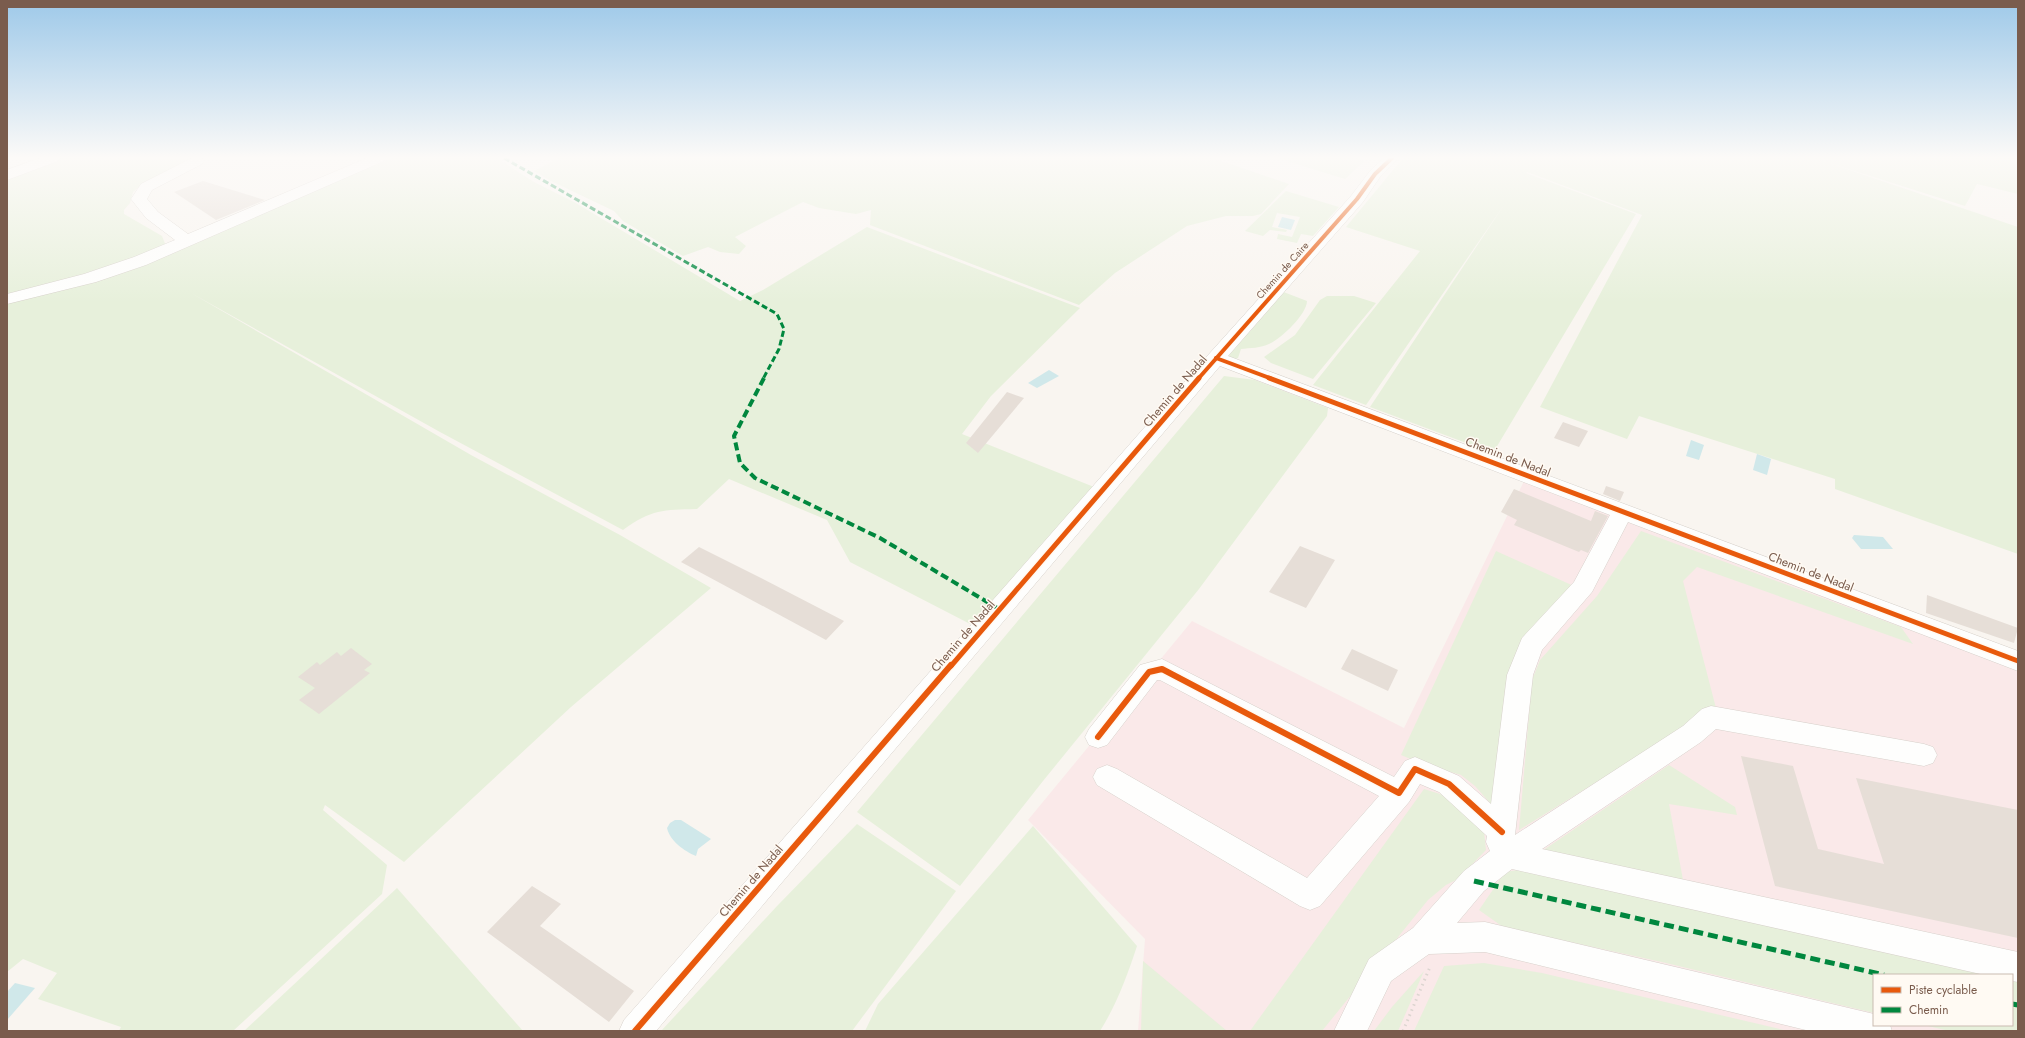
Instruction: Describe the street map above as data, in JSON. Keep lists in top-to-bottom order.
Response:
{
  "streets": {
    "street": ["Chemin de Caire", "Chemin de Nadal"]
  },
  "crossings": [
    ["Chemin de Caire", "Chemin de Nadal"]
  ],
  "legend": ["Piste cyclable", "Chemin"]
}
